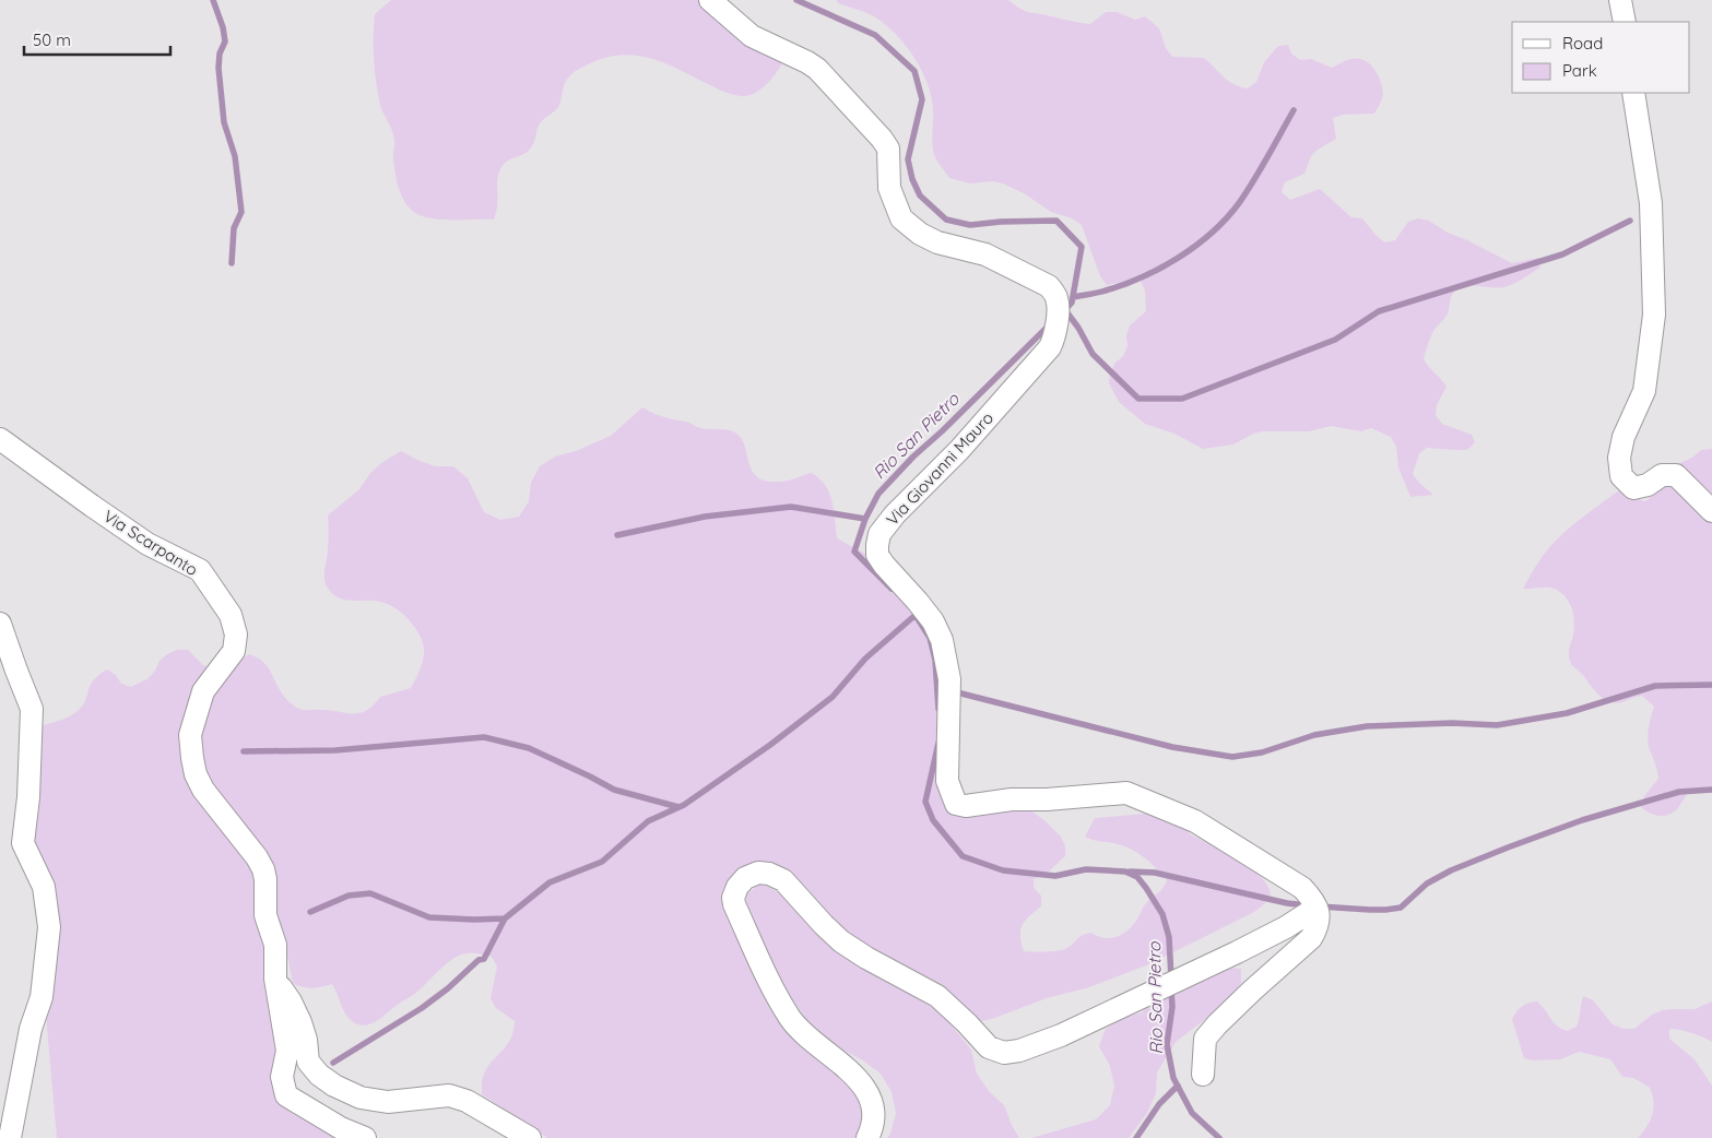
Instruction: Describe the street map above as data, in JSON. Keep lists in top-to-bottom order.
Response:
{
  "streets": {
    "street": ["Via Giovanni Mauro", "Via Scarpanto"]
  },
  "water": ["Rio San Pietro"],
  "legend": ["Road", "Park"],
  "scale_bar": "50 m"
}
